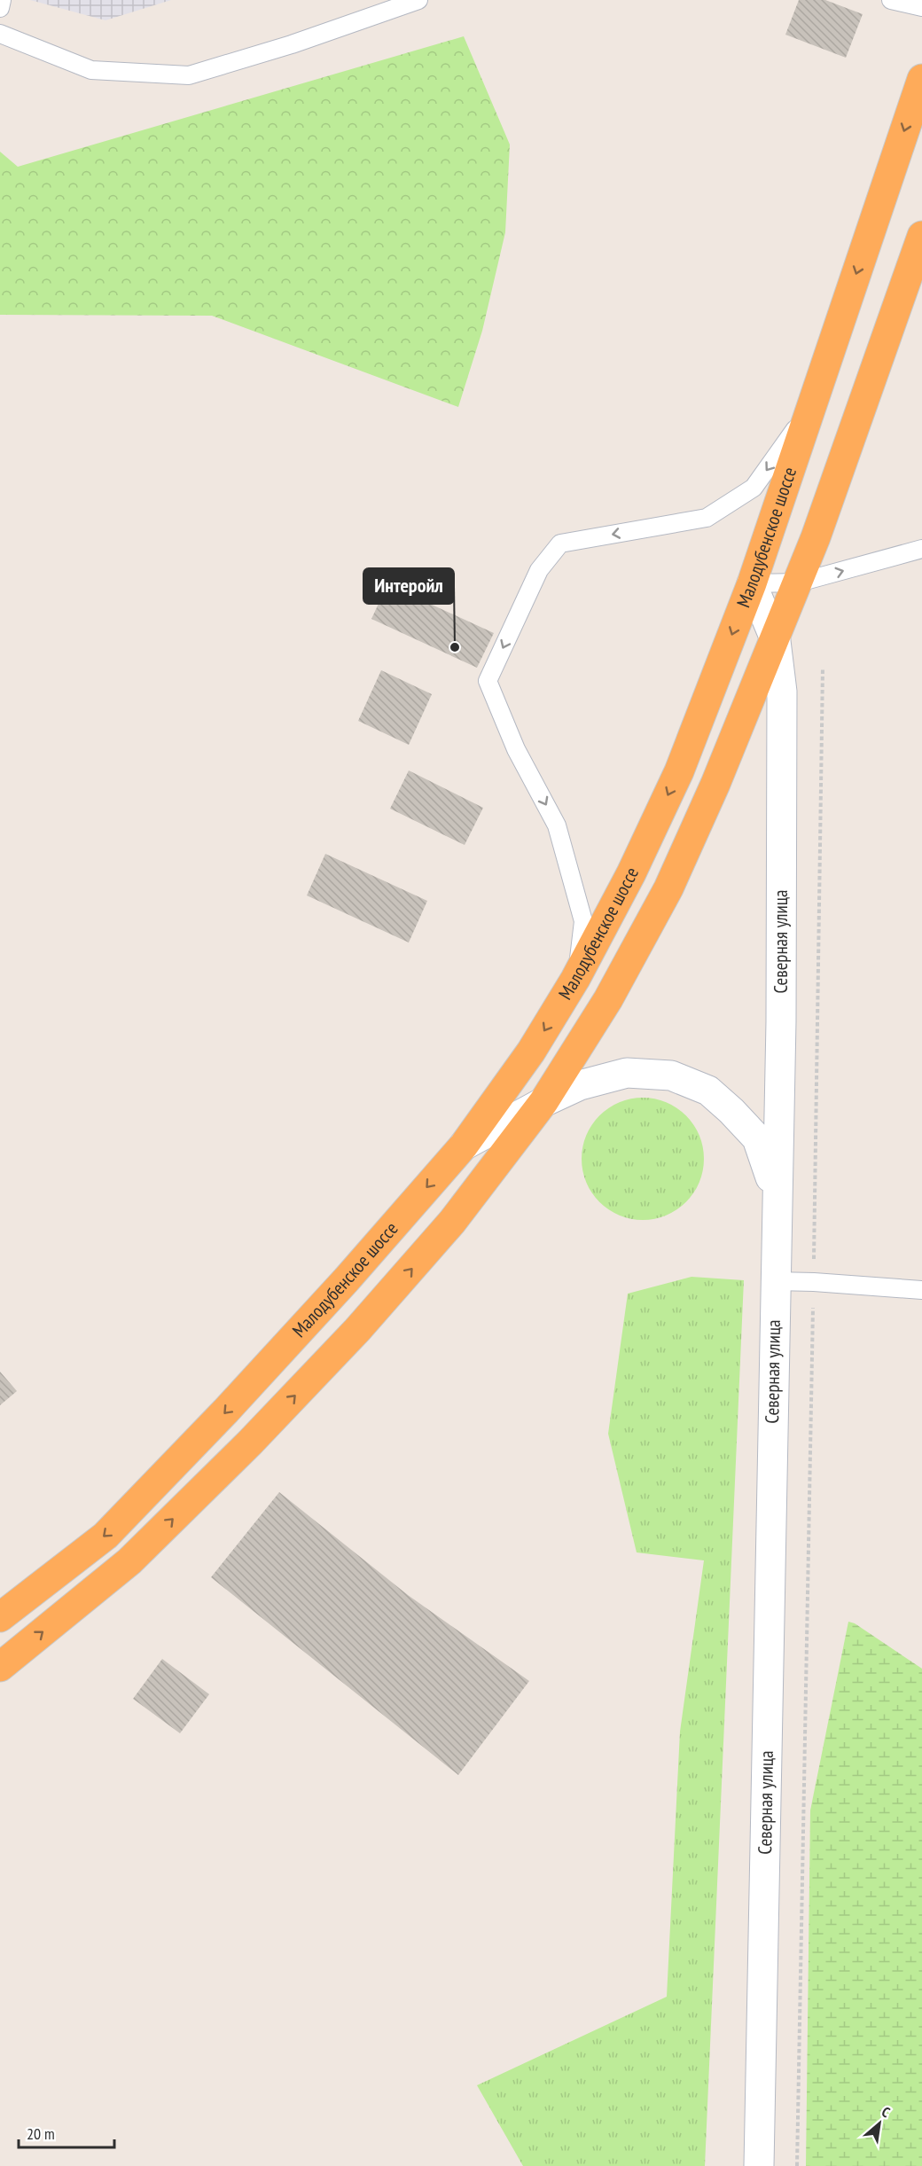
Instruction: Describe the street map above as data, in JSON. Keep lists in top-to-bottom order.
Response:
{
  "streets": {
    "highway": ["Малодубенское шоссе"],
    "main road": ["Северная улица"]
  },
  "crossings": [
    ["Малодубенское шоссе", "Северная улица"]
  ],
  "places": ["Интеройл"],
  "scale_bar": "20 m",
  "north": "top right"
}
